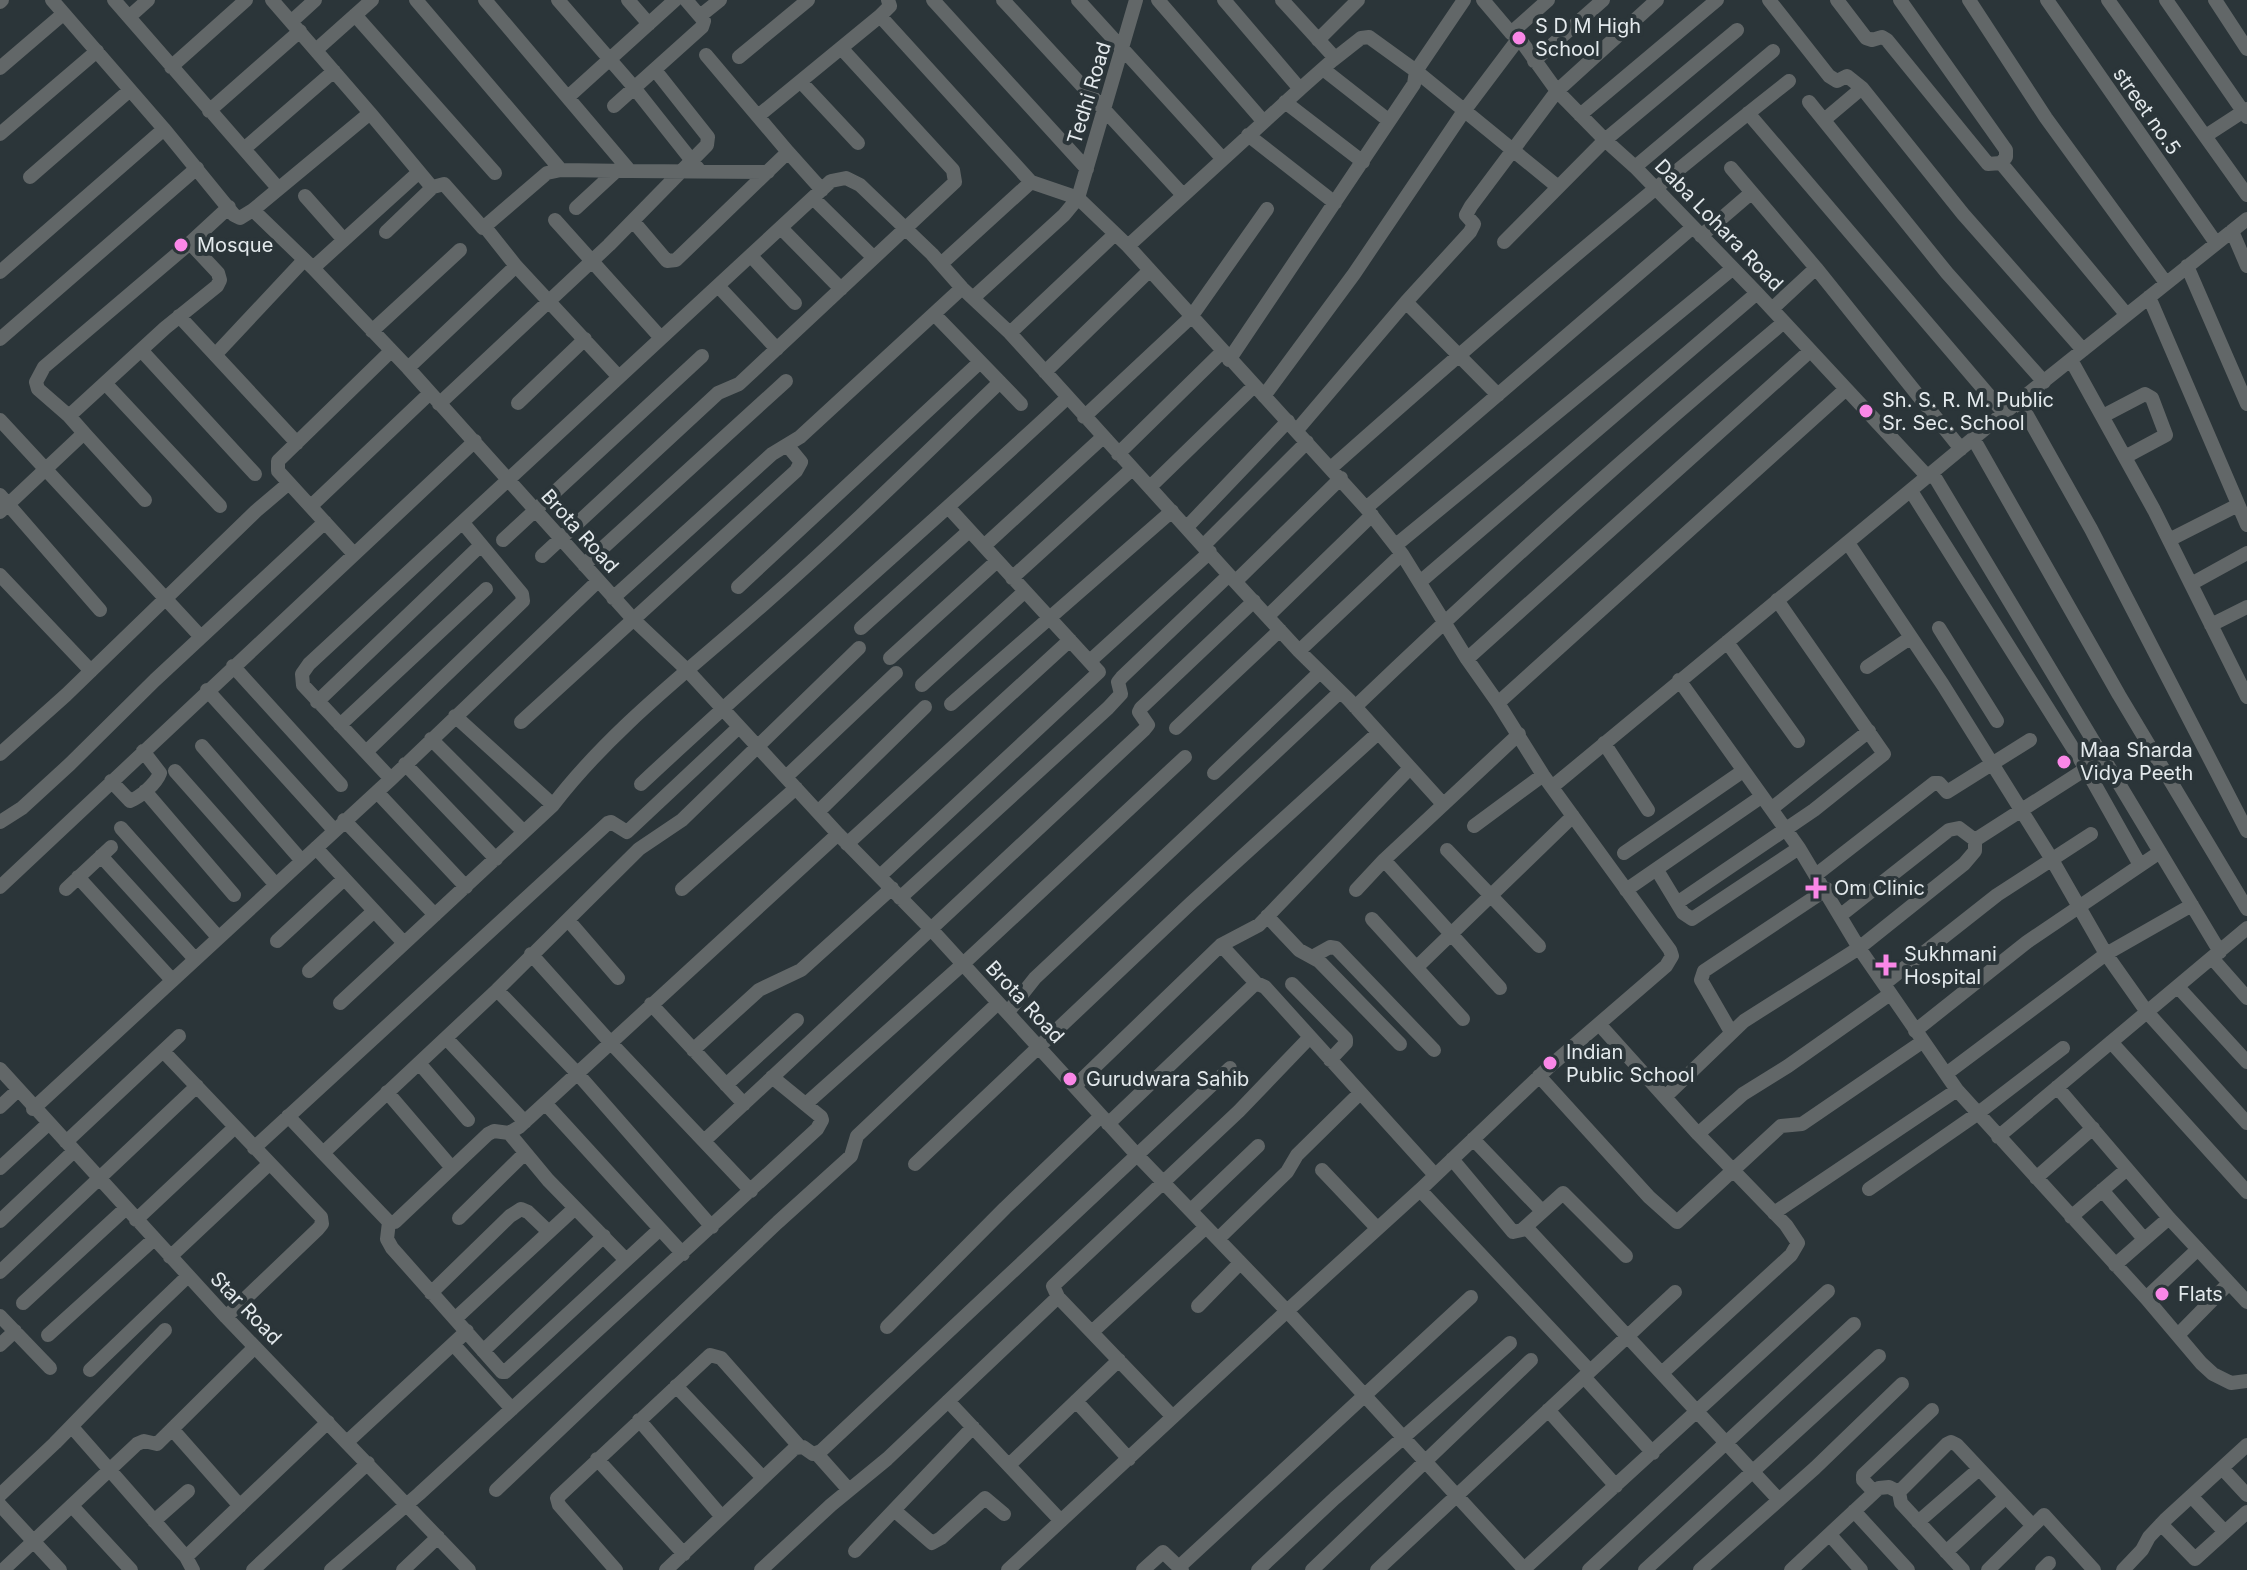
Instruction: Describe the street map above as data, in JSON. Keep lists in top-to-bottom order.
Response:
{
  "streets": {
    "street": [
      "Tedhi Road",
      "street no.5",
      "Daba Lohara Road",
      "Brota Road",
      "Star Road"
    ]
  },
  "places": {
    "other": [
      "S D M High School",
      "Mosque",
      "Sh. S. R. M. Public Sr. Sec. School",
      "Maa Sharda Vidya Peeth",
      "Indian Public School",
      "Gurudwara Sahib",
      "Flats"
    ],
    "health": ["Om Clinic", "Sukhmani Hospital"]
  }
}
